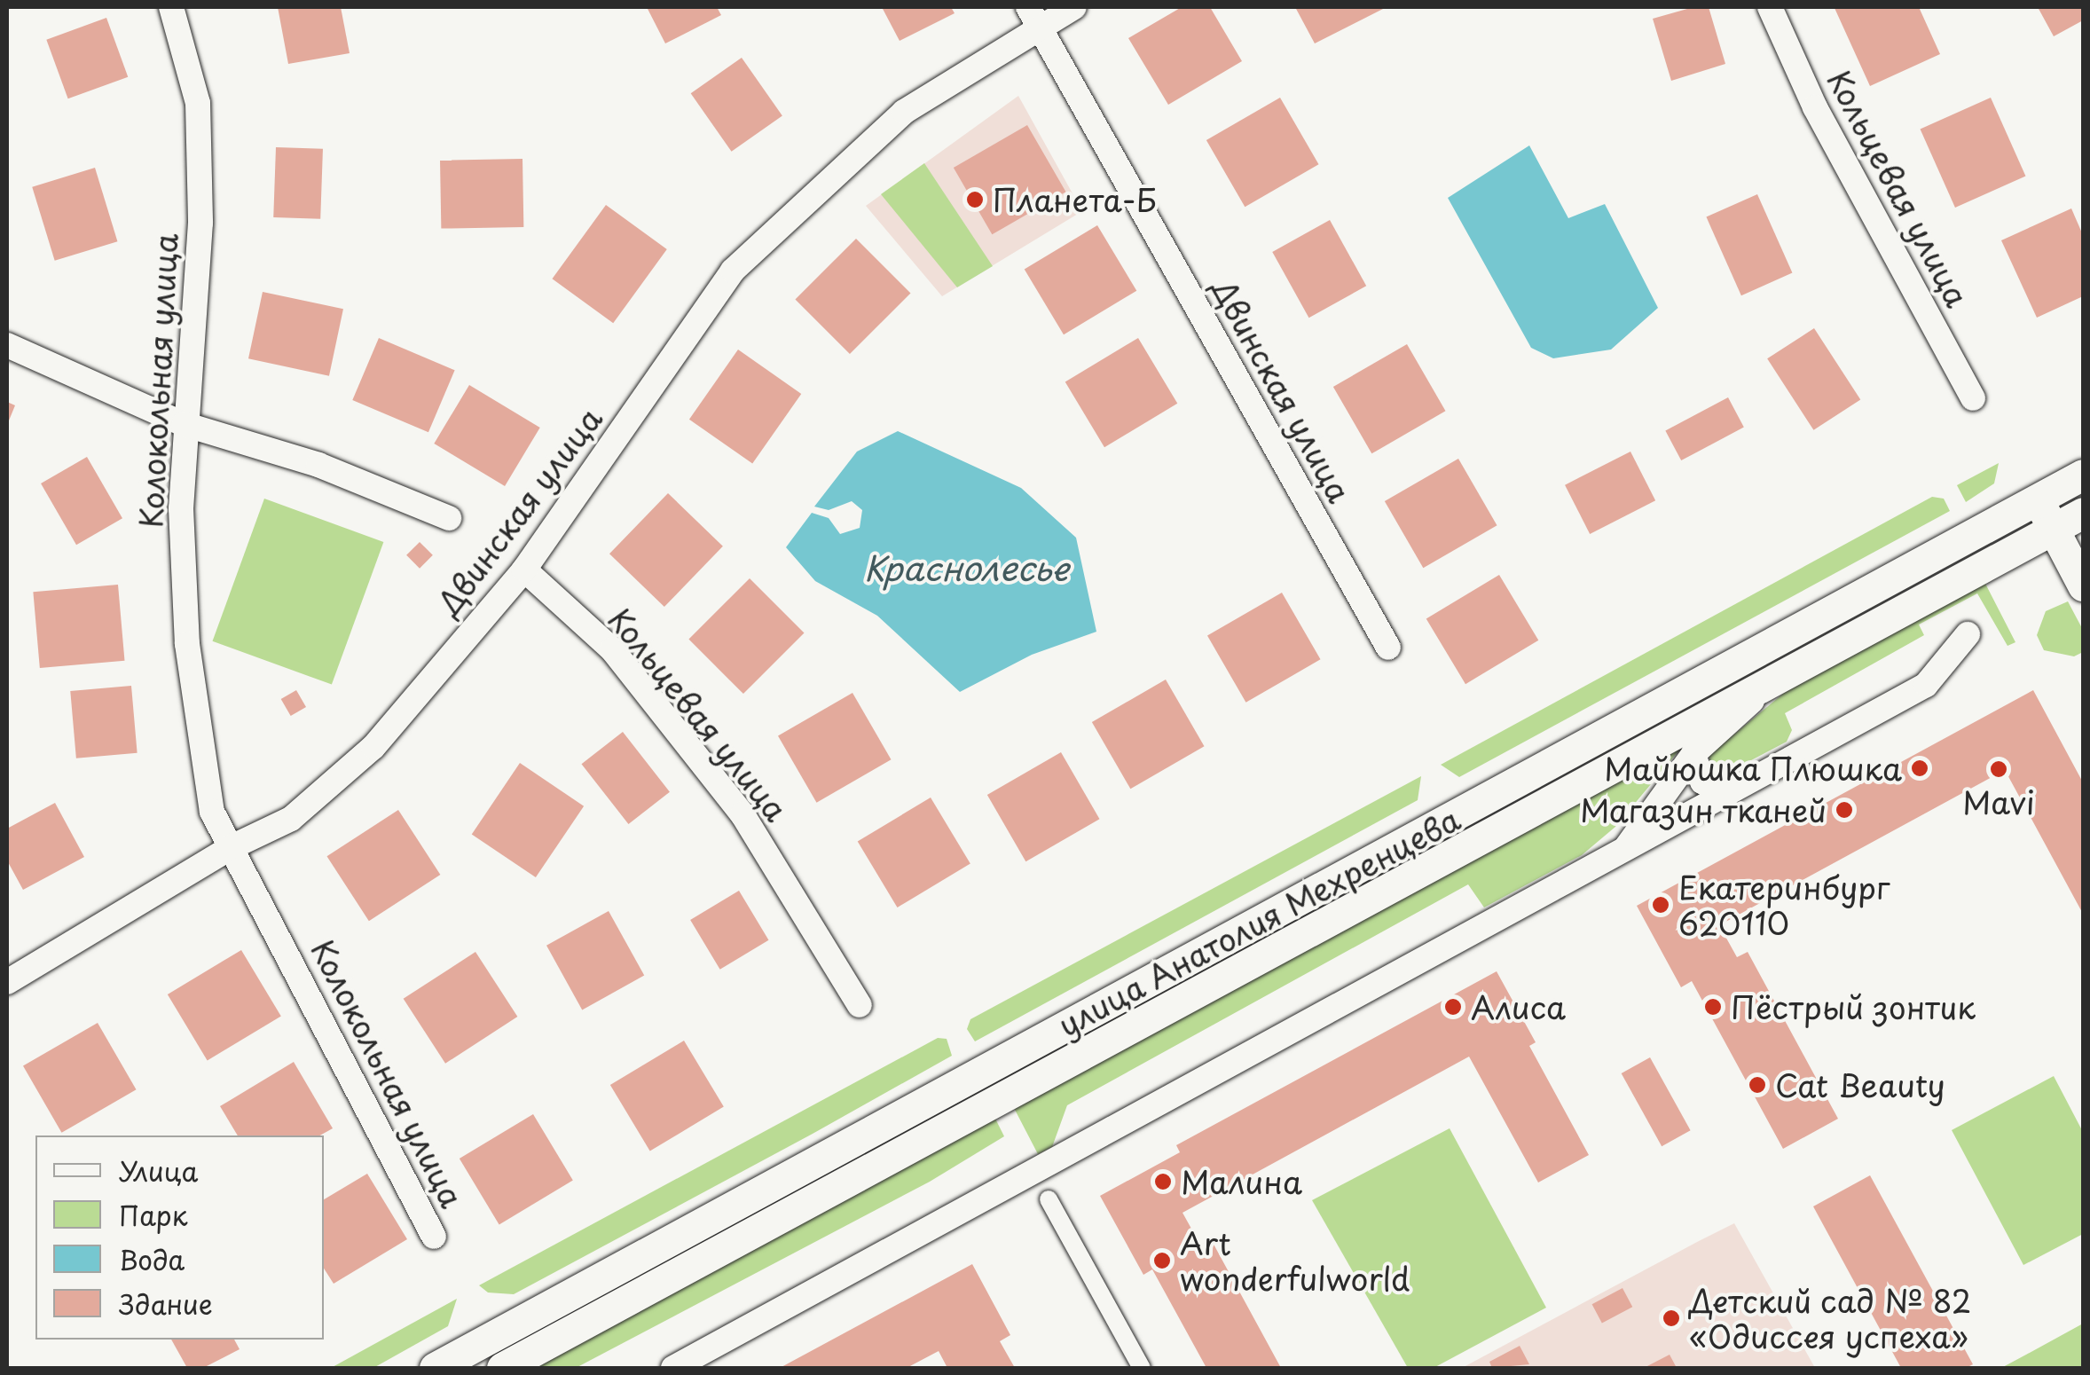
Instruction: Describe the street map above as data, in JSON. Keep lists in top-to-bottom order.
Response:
{
  "streets": {
    "street": [
      "Кольцевая улица",
      "Колокольная улица",
      "Двинская улица",
      "улица Анатолия Мехренцева"
    ]
  },
  "crossings": [
    ["Кольцевая улица", "Двинская улица"],
    ["Колокольная улица", "Двинская улица"]
  ],
  "water": ["Краснолесье"],
  "places": [
    "Планета-Б",
    "Майюшка Плюшка",
    "Mavi",
    "Магазин тканей",
    "Екатеринбург 620110",
    "Алиса",
    "Пёстрый зонтик",
    "Cat Beauty",
    "Малина",
    "Art wonderfulworld",
    "Детский сад № 82 «Одиссея успеха»"
  ],
  "legend": [
    "Улица",
    "Парк",
    "Вода",
    "Здание"
  ]
}
